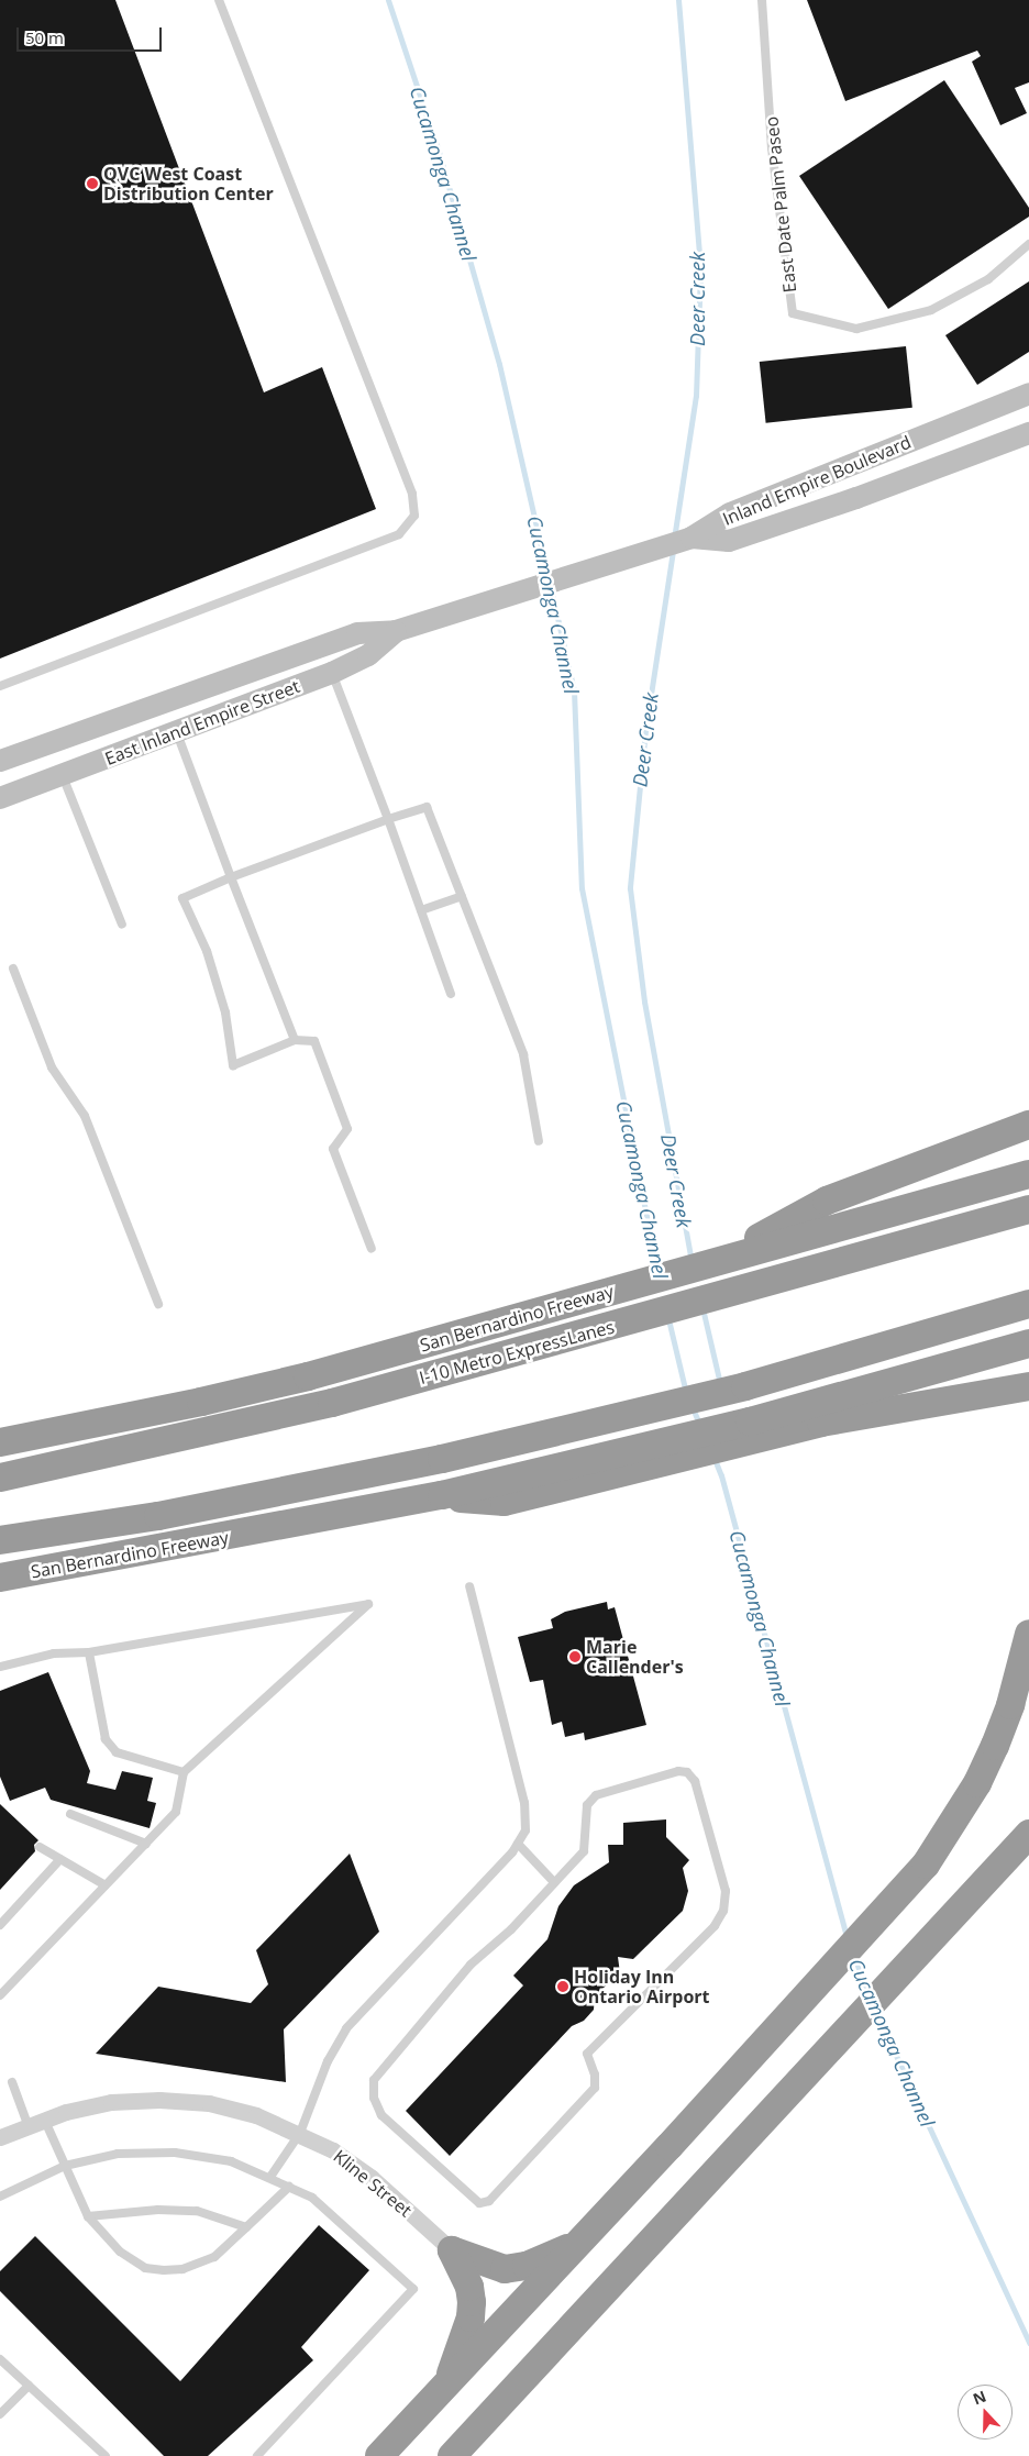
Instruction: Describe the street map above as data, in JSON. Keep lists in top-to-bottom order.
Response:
{
  "streets": {
    "highway": ["San Bernardino Freeway", "I-10 Metro ExpressLanes"],
    "main road": ["Inland Empire Boulevard", "East Inland Empire Street"],
    "street": ["Kline Street"],
    "lane": ["East Date Palm Paseo"]
  },
  "crossings": [
    ["Inland Empire Boulevard", "East Inland Empire Street"]
  ],
  "water": ["Cucamonga Channel", "Deer Creek"],
  "places": ["QVC West Coast Distribution Center", "Marie Callender's", "Holiday Inn Ontario Airport"],
  "scale_bar": "50 m",
  "north": "top"
}
